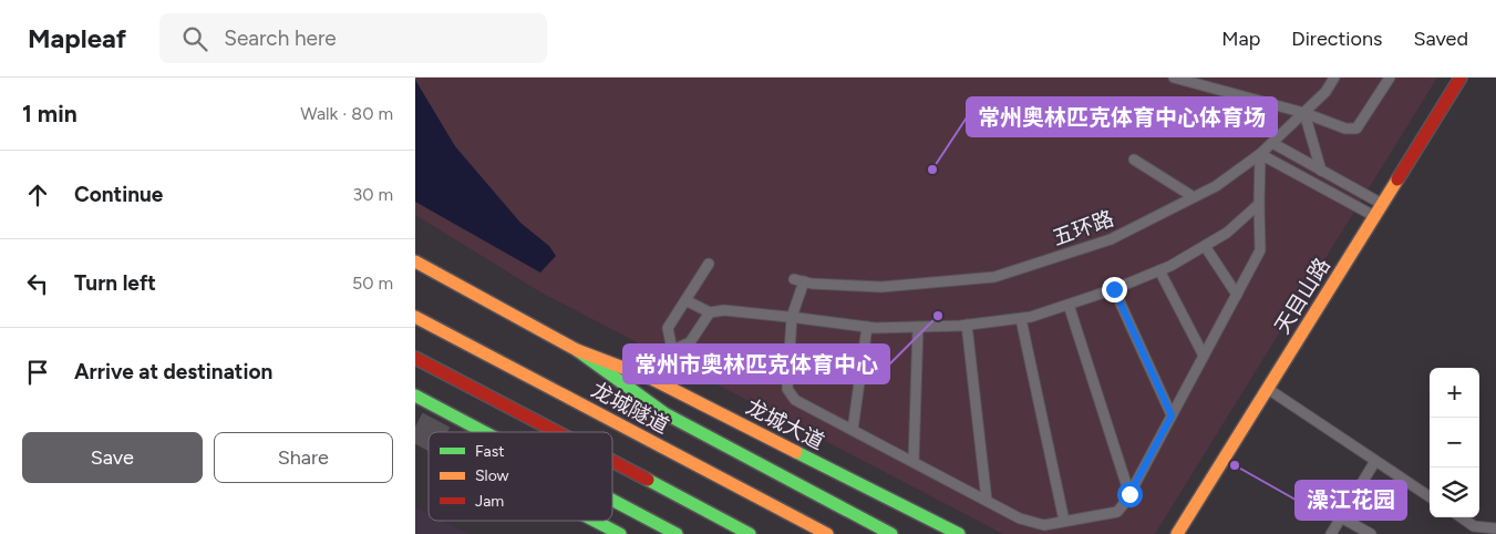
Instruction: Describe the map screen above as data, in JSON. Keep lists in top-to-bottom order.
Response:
{
  "streets": {
    "main road": ["天目山路", "龙城隧道", "龙城大道"],
    "lane": ["五环路"]
  },
  "places": ["常州奥林匹克体育中心体育场", "常州市奥林匹克体育中心", "澡江花园"],
  "legend": ["Fast", "Slow", "Jam"],
  "page": {
    "header": "Mapleaf",
    "search": "Search here",
    "nav": ["Map", "Directions", "Saved"],
    "heading": ["1 min", "Walk · 80 m"],
    "list": [
      ["Continue", "30 m"],
      ["Turn left", "50 m"],
      "Arrive at destination"
    ],
    "map_buttons": ["+", "−"],
    "buttons": ["Save", "Share"]
  }
}
